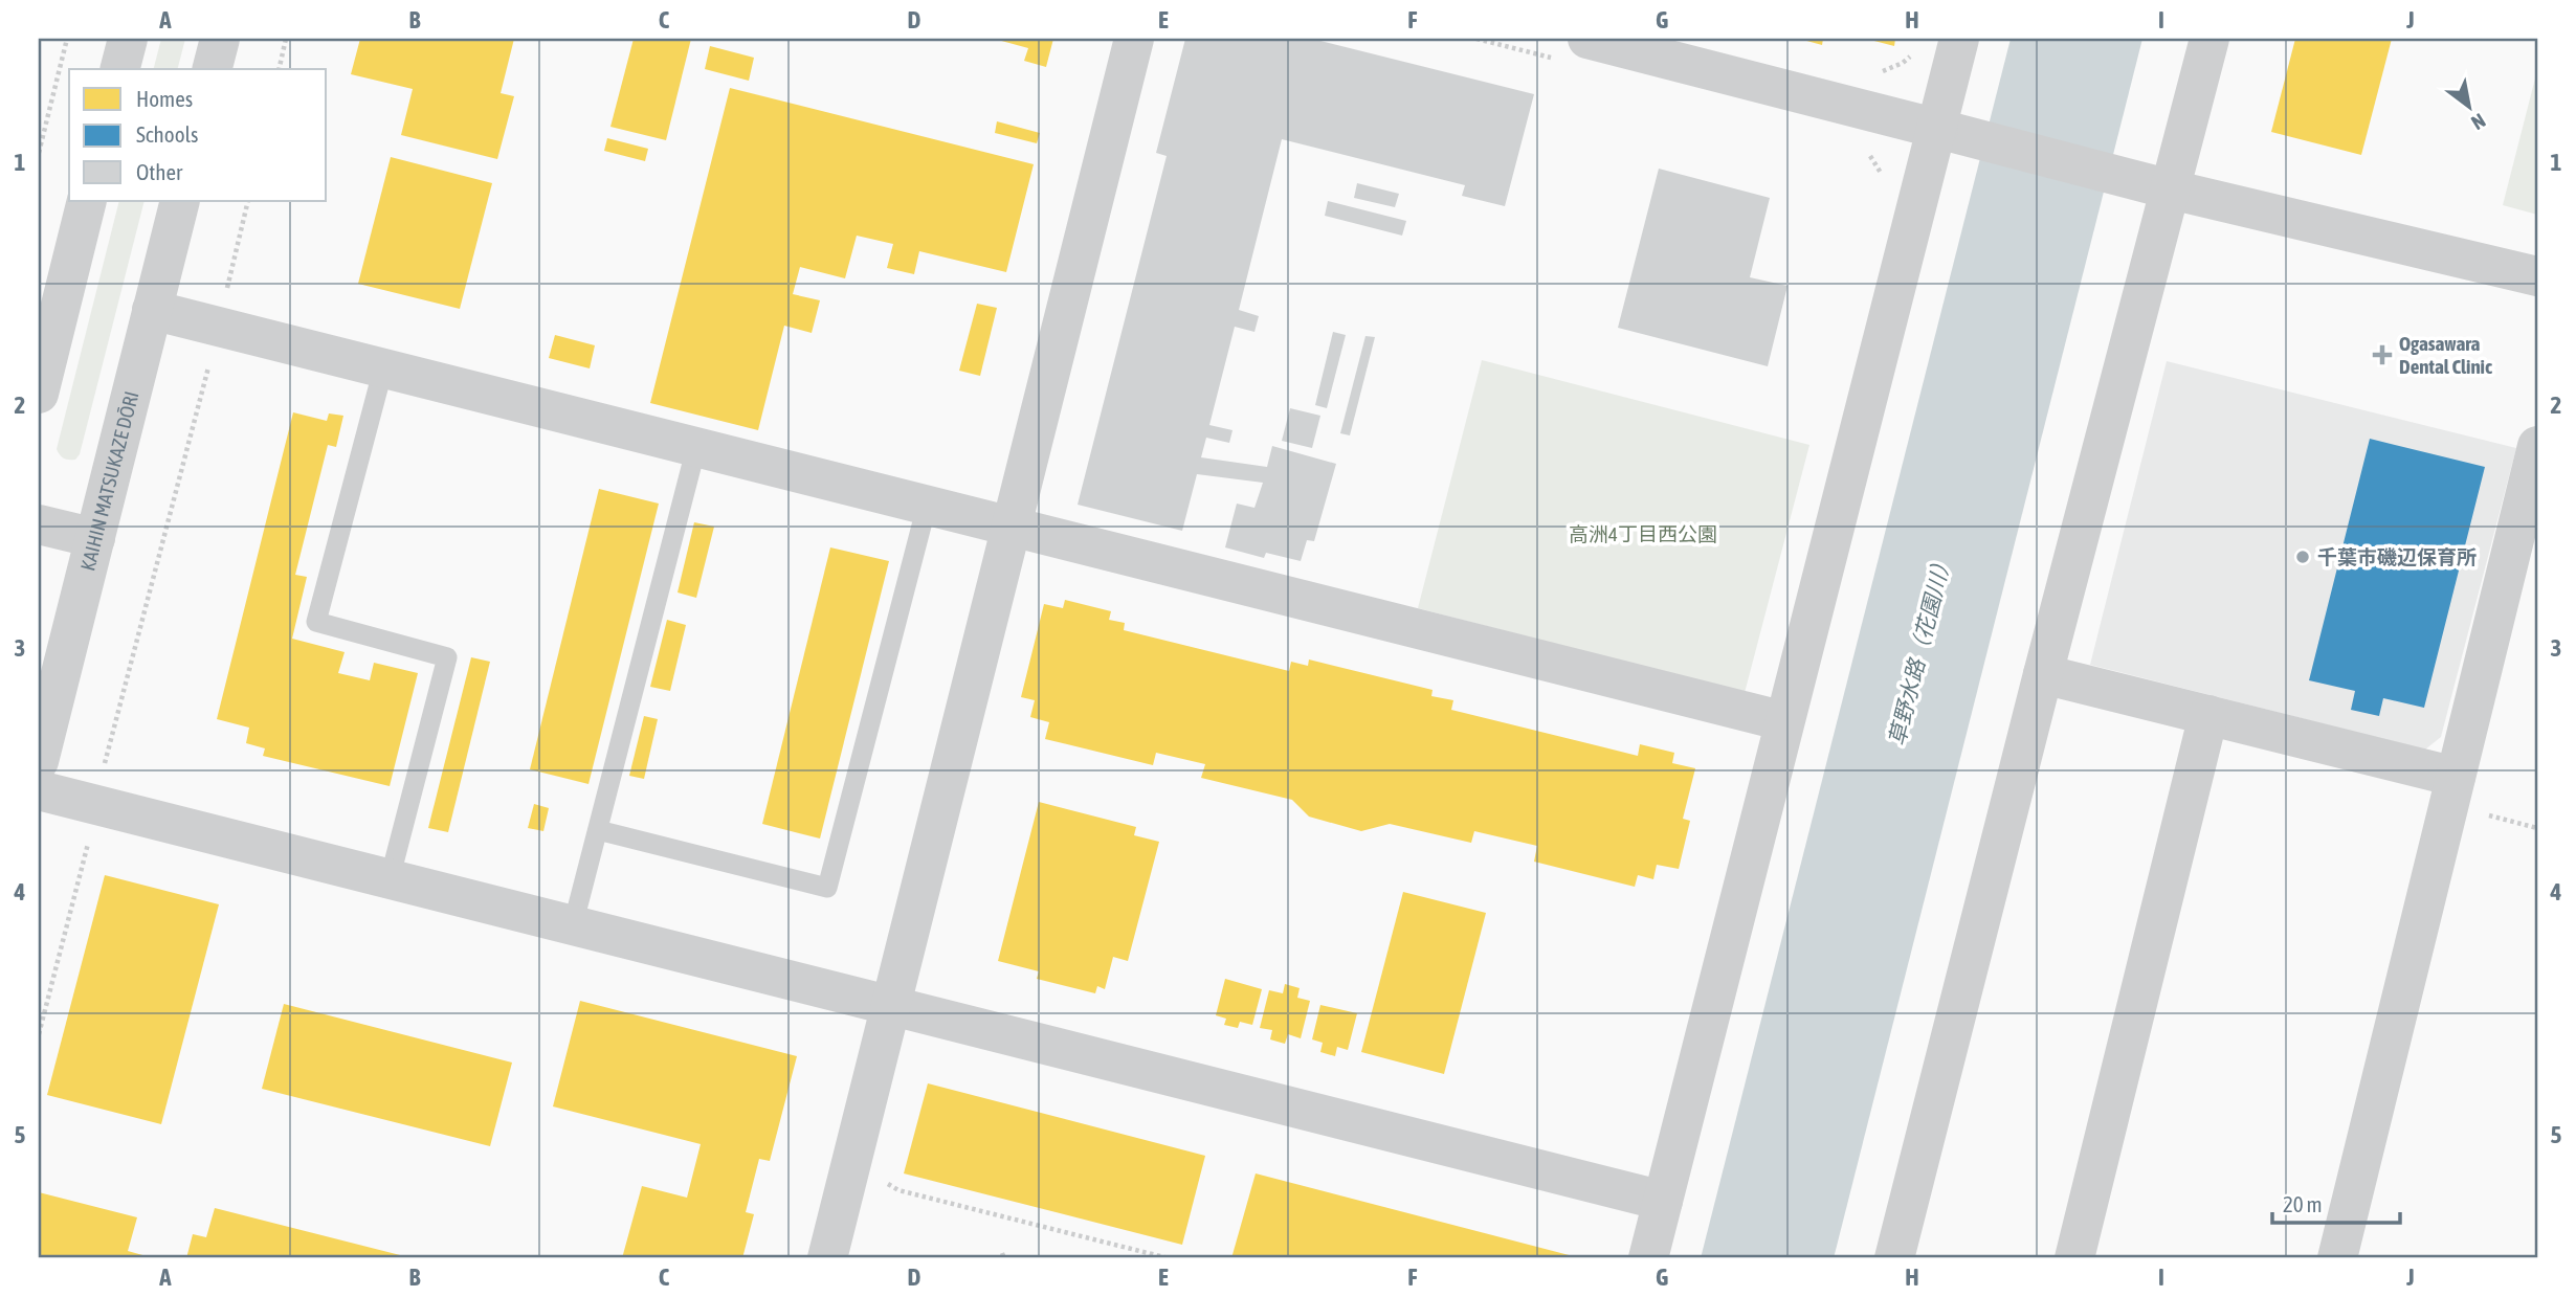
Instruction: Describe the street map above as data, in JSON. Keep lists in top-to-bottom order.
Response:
{
  "streets": {
    "street": ["KAIHIN MATSUKAZE DŌRI"]
  },
  "water": ["草野水路（花園川）"],
  "parks": ["高洲4丁目西公園"],
  "places": {
    "health": ["Ogasawara Dental Clinic"],
    "other": ["千葉市磯辺保育所"]
  },
  "legend": ["Homes", "Schools", "Other"],
  "scale_bar": "20 m",
  "north": "bottom right",
  "grid": {
    "columns": [
      "A",
      "B",
      "C",
      "D",
      "E",
      "F",
      "G",
      "H",
      "I",
      "J"
    ],
    "rows": [
      "1",
      "2",
      "3",
      "4",
      "5"
    ]
  }
}
